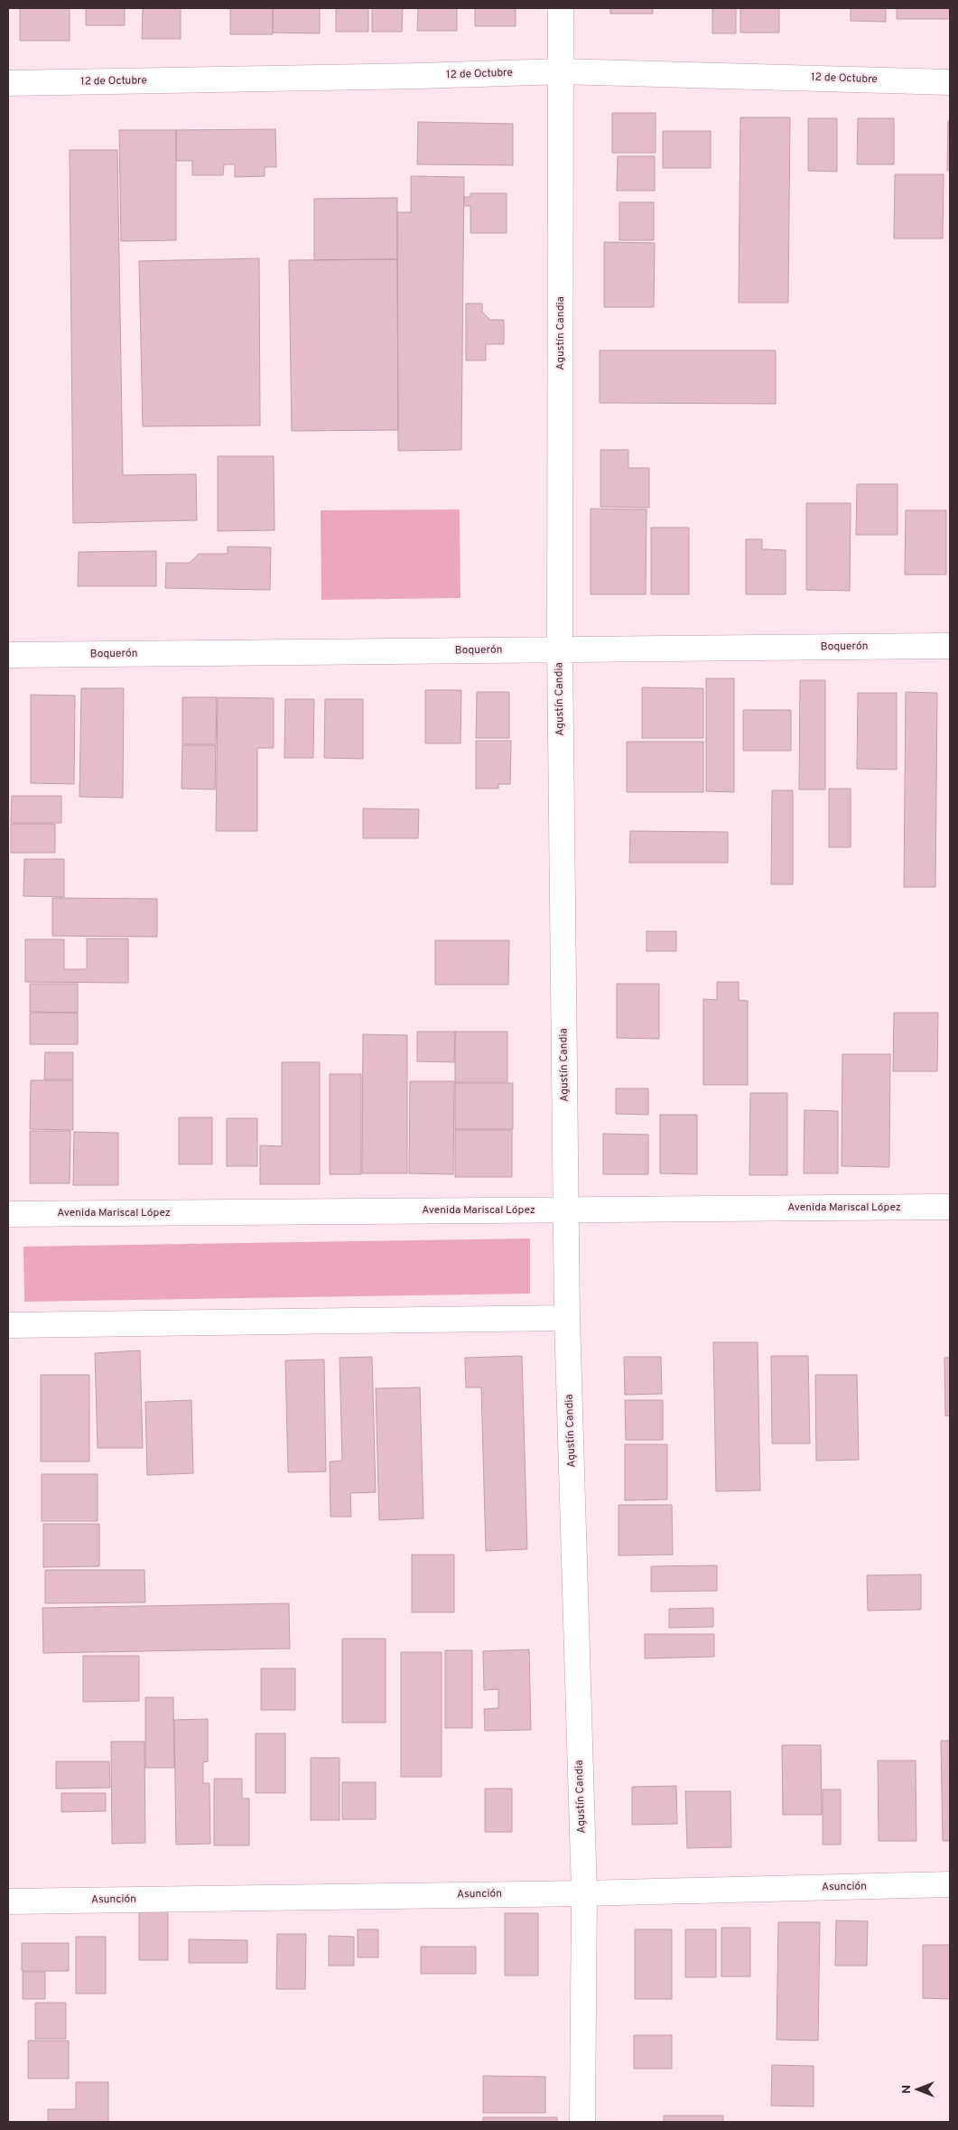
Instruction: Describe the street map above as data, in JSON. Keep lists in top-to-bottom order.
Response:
{
  "streets": {
    "street": [
      "12 de Octubre",
      "Agustín Candia",
      "Boquerón",
      "Avenida Mariscal López",
      "Asunción"
    ]
  },
  "crossings": [
    ["12 de Octubre", "Agustín Candia"],
    ["Agustín Candia", "Boquerón"],
    ["Agustín Candia", "Avenida Mariscal López"],
    ["Agustín Candia", "Asunción"]
  ],
  "north": "left"
}
